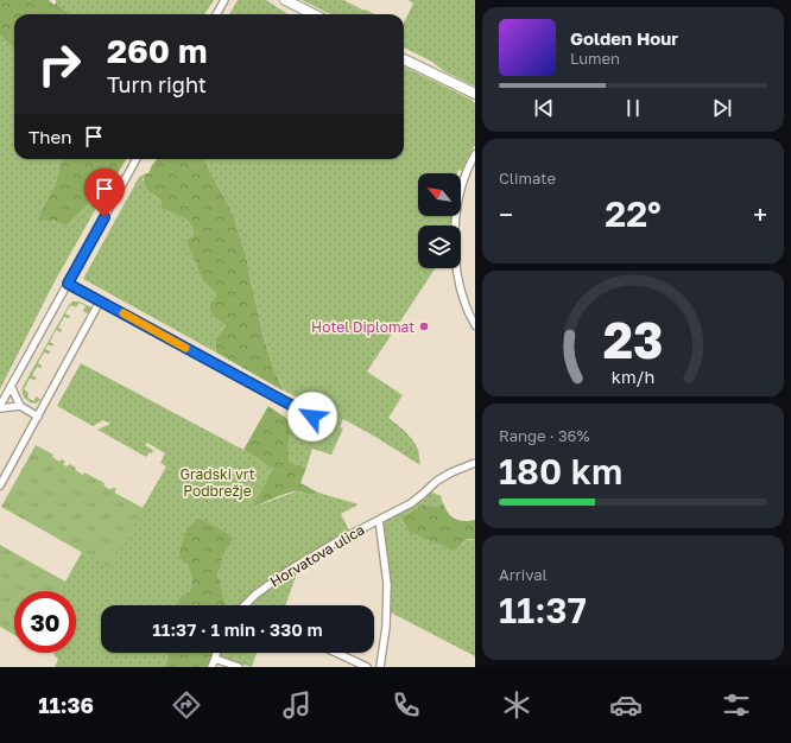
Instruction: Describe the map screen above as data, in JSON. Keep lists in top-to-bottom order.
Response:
{
  "streets": {
    "street": ["Horvatova ulica"]
  },
  "parks": ["Gradski vrt Podbrežje"],
  "places": ["Hotel Diplomat"],
  "north": "top left",
  "page": {
    "turn": ["260 m", "Turn right"],
    "song": ["Golden Hour", "Lumen"],
    "then": "Then",
    "tile": [
      "Climate",
      ["Range · 36%", "180 km"],
      ["Arrival", "11:37"]
    ],
    "heat": ["−", "22°", "+"],
    "limit": "30",
    "trip": "11:37 · 1 min · 330 m",
    "tabs": "11:36",
    "gauge": ["23", "km/h"]
  }
}
